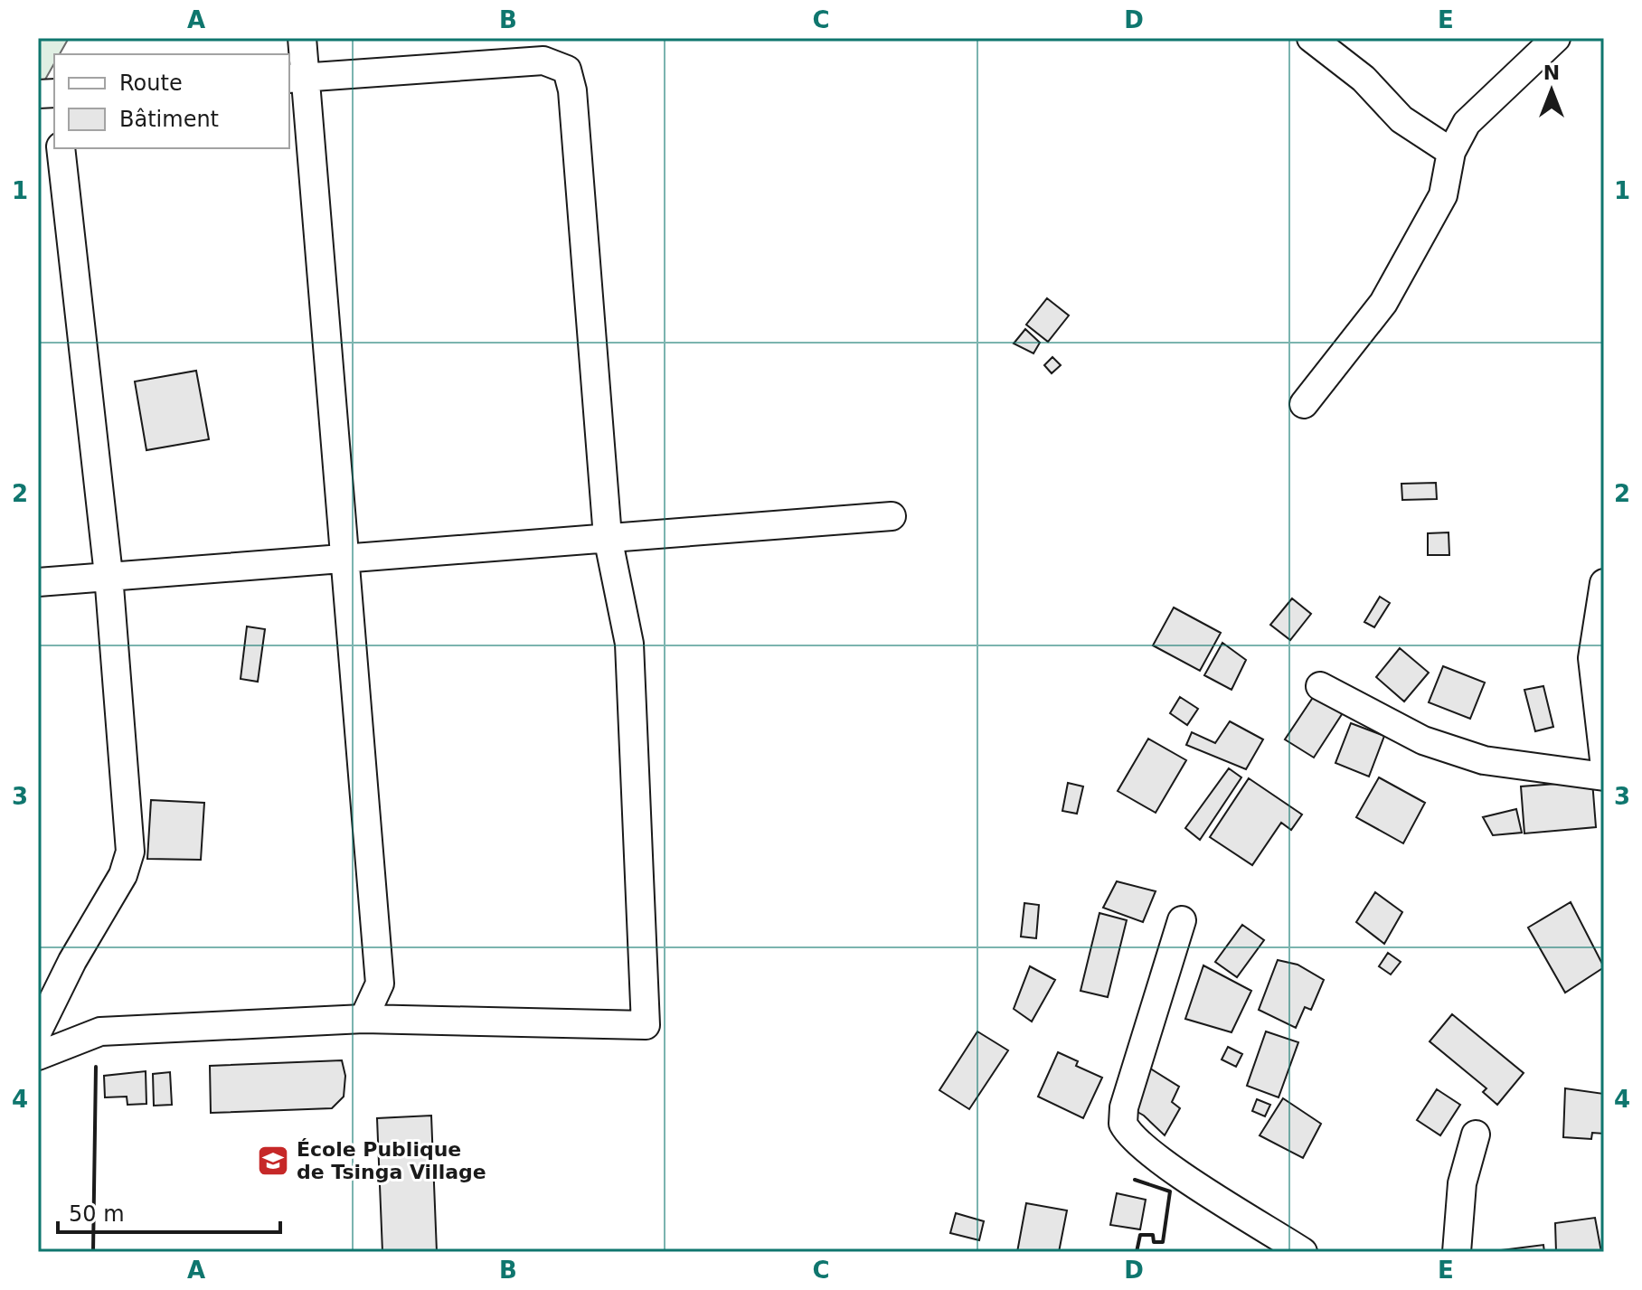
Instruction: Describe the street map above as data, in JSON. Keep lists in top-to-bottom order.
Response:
{
  "places": {
    "school or university": ["École Publique de Tsinga Village"]
  },
  "legend": ["Route", "Bâtiment"],
  "scale_bar": "50 m",
  "north": "top",
  "grid": {
    "columns": [
      "A",
      "B",
      "C",
      "D",
      "E"
    ],
    "rows": [
      "1",
      "2",
      "3",
      "4"
    ]
  }
}
